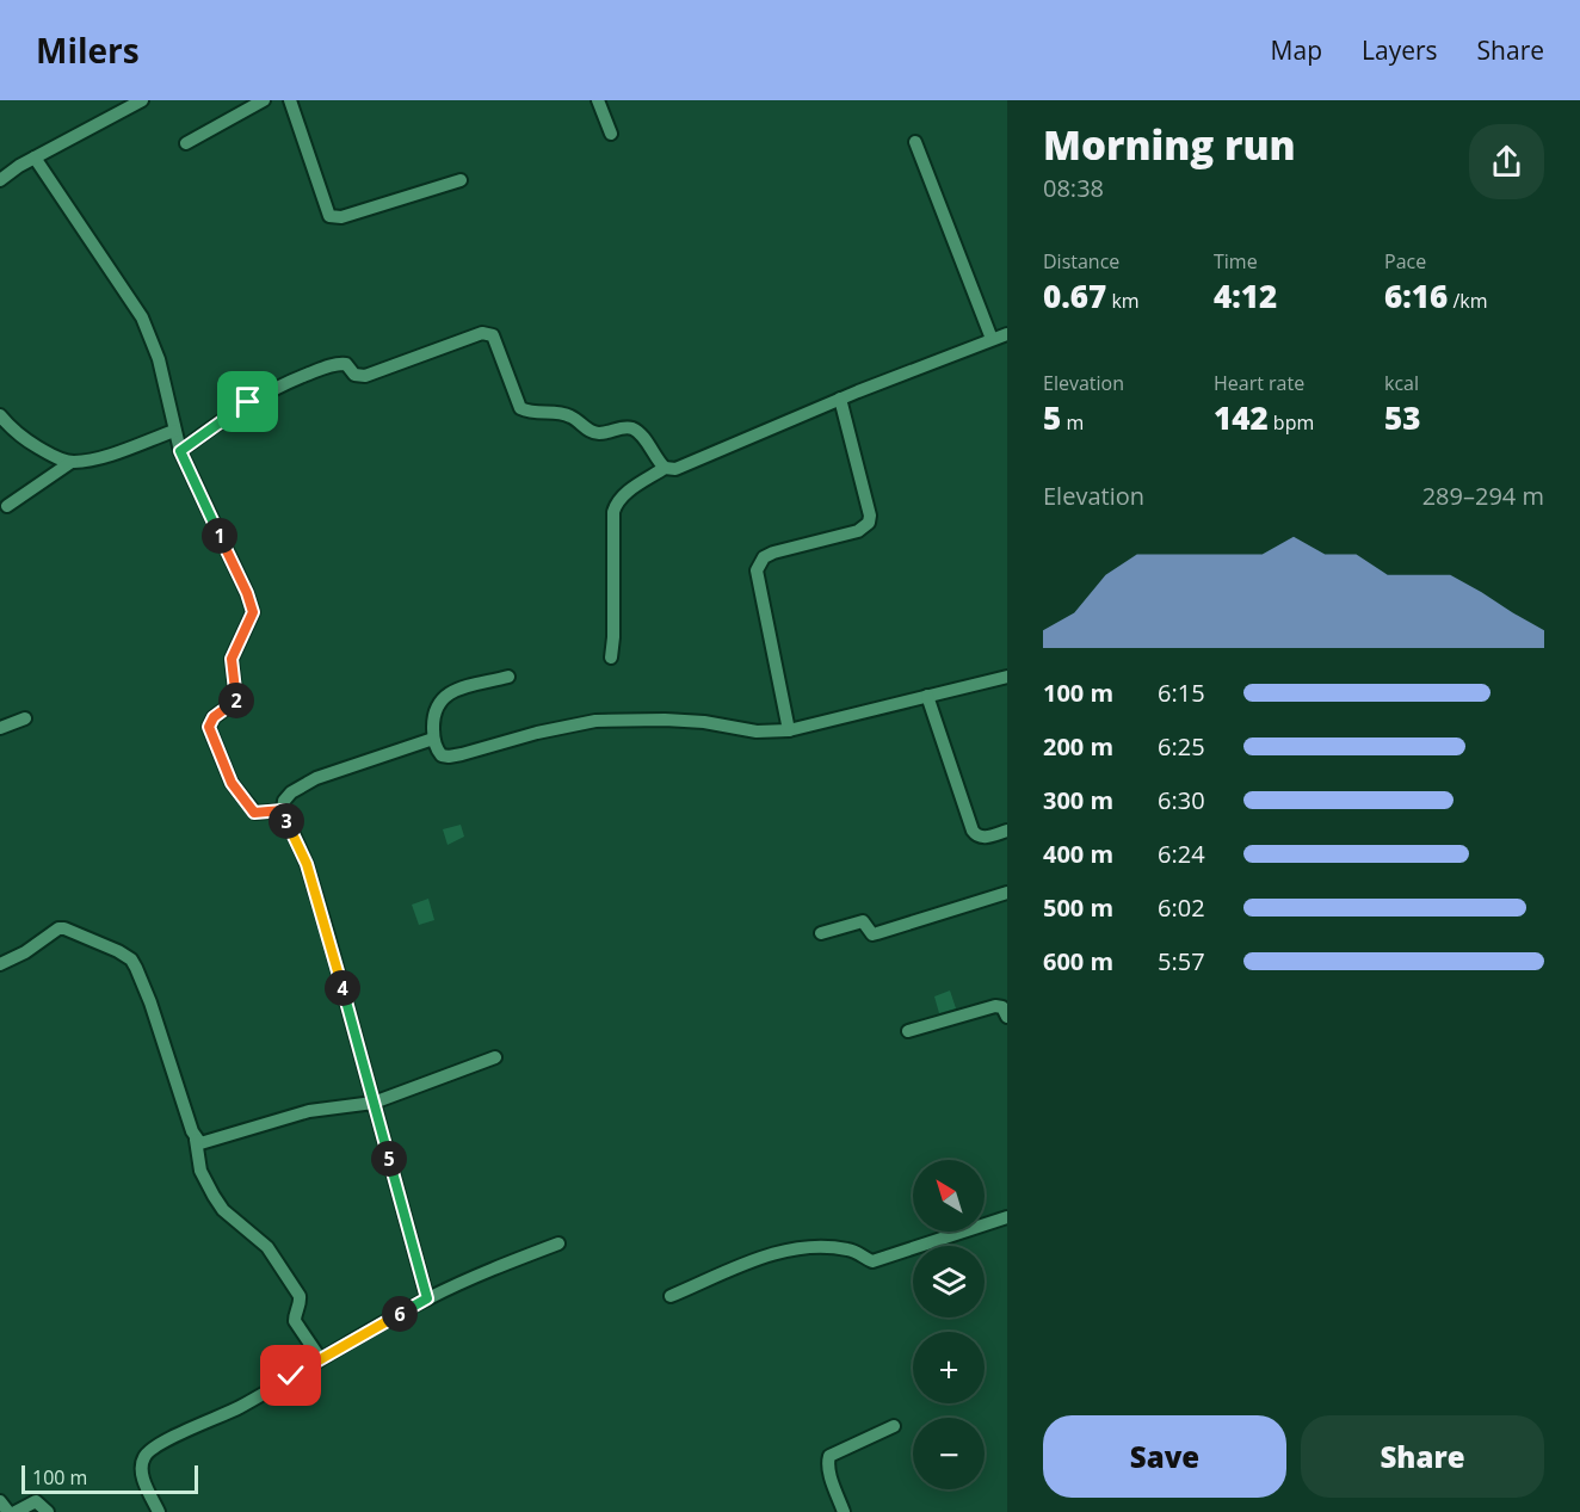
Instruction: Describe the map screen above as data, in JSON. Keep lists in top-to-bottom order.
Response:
{
  "scale_bar": "100 m",
  "north": "top left",
  "page": {
    "header": "Milers",
    "nav": ["Map", "Layers", "Share"],
    "heading": ["Morning run", "08:38"],
    "stats": [
      ["Distance", "0.67 km"],
      ["Time", "4:12"],
      ["Pace", "6:16 /km"],
      ["Elevation", "5 m"],
      ["Heart rate", "142 bpm"],
      ["kcal", "53"]
    ],
    "chart": ["Elevation", "289–294 m"],
    "pins": [
      "1",
      "2",
      "3",
      "4",
      "5",
      "6"
    ],
    "list": [
      {
        "name": "100 m",
        "note": "6:15"
      },
      {
        "name": "200 m",
        "note": "6:25"
      },
      {
        "name": "300 m",
        "note": "6:30"
      },
      {
        "name": "400 m",
        "note": "6:24"
      },
      {
        "name": "500 m",
        "note": "6:02"
      },
      {
        "name": "600 m",
        "note": "5:57"
      }
    ],
    "map_buttons": ["+", "−"],
    "buttons": ["Save", "Share"],
    "scale": "100 m"
  }
}
